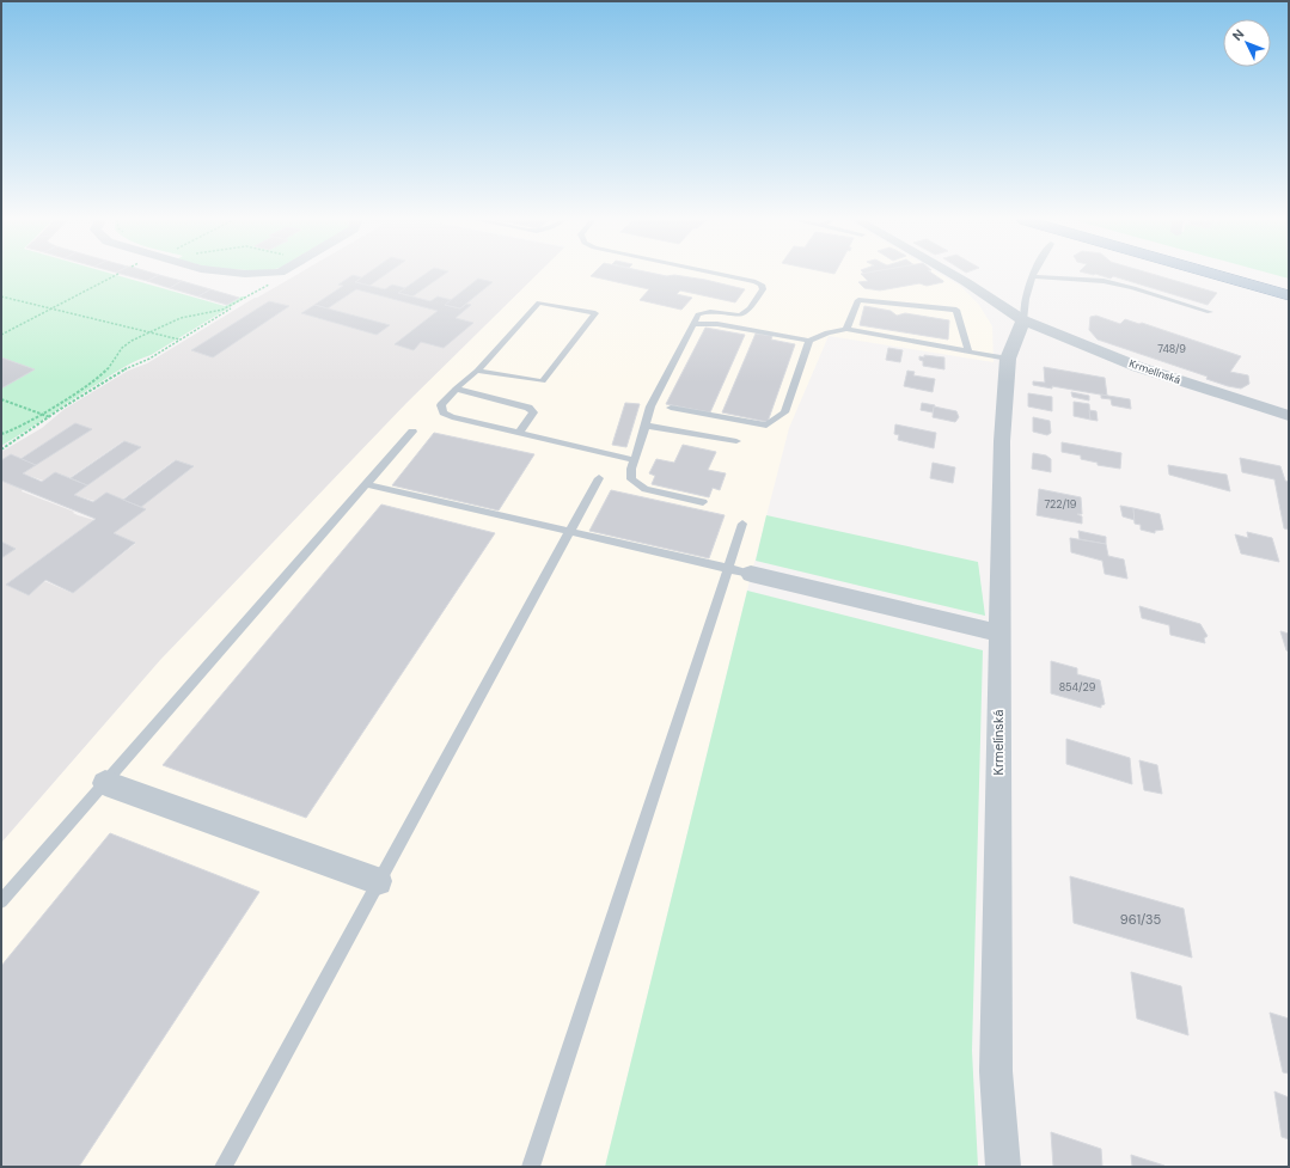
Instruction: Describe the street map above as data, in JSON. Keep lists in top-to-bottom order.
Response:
{
  "streets": {
    "street": ["Krmelínská"]
  },
  "house_numbers": [
    "748/9",
    "722/19",
    "854/29",
    "961/35"
  ],
  "north": "top left"
}
